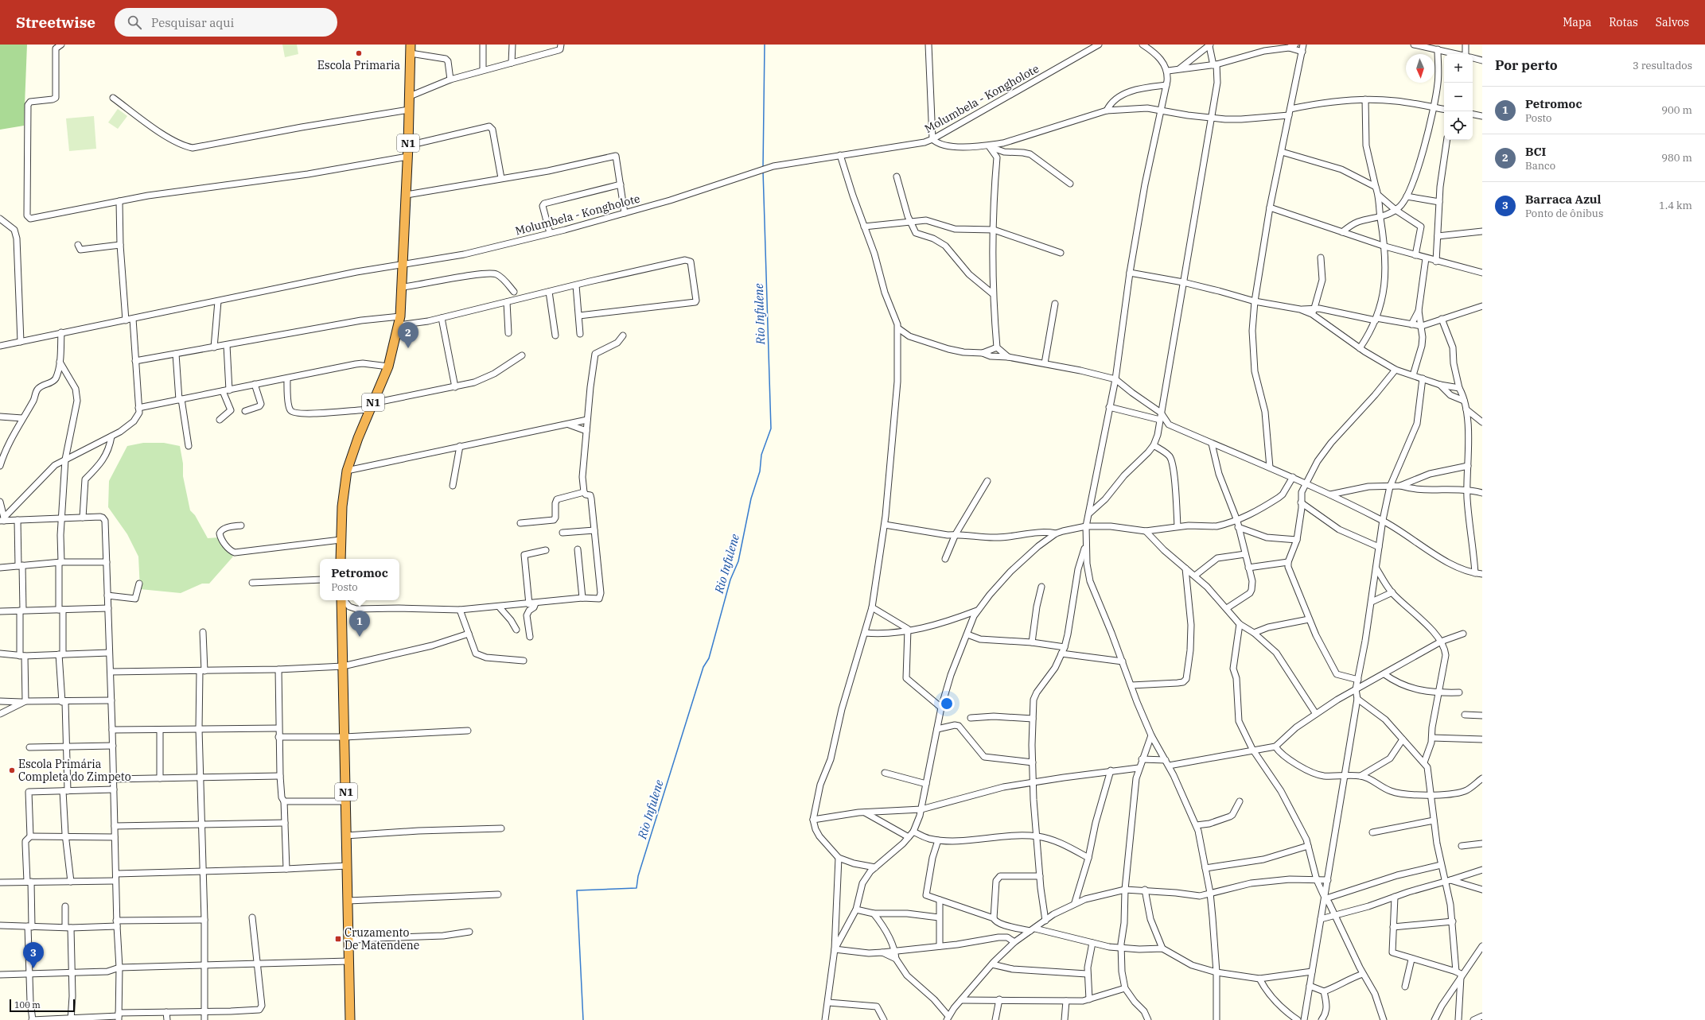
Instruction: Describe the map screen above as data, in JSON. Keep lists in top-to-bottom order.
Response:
{
  "streets": {
    "highway": ["N1"],
    "street": ["Molumbela - Kongholote"]
  },
  "crossings": [
    ["Molumbela - Kongholote", "N1"]
  ],
  "water": ["Rio Infulene"],
  "places": {
    "other": ["Escola Primaria", "Escola Primária Completa do Zimpeto"],
    "transit": ["Cruzamento De Matendene"]
  },
  "scale_bar": "100 m",
  "north": "bottom",
  "page": {
    "header": "Streetwise",
    "search": "Pesquisar aqui",
    "nav": ["Mapa", "Rotas", "Salvos"],
    "heading": ["Por perto", "3 resultados"],
    "map_buttons": ["+", "−"],
    "list": [
      {
        "mark": "1",
        "name": "Petromoc",
        "note": "Posto",
        "value": "900 m"
      },
      {
        "mark": "2",
        "name": "BCI",
        "note": "Banco",
        "value": "980 m"
      },
      {
        "mark": "3",
        "name": "Barraca Azul",
        "note": "Ponto de ônibus",
        "value": "1.4 km"
      }
    ],
    "pins": ["2", "1", "3"],
    "popup": ["Petromoc", "Posto"],
    "scale": "100 m"
  }
}
